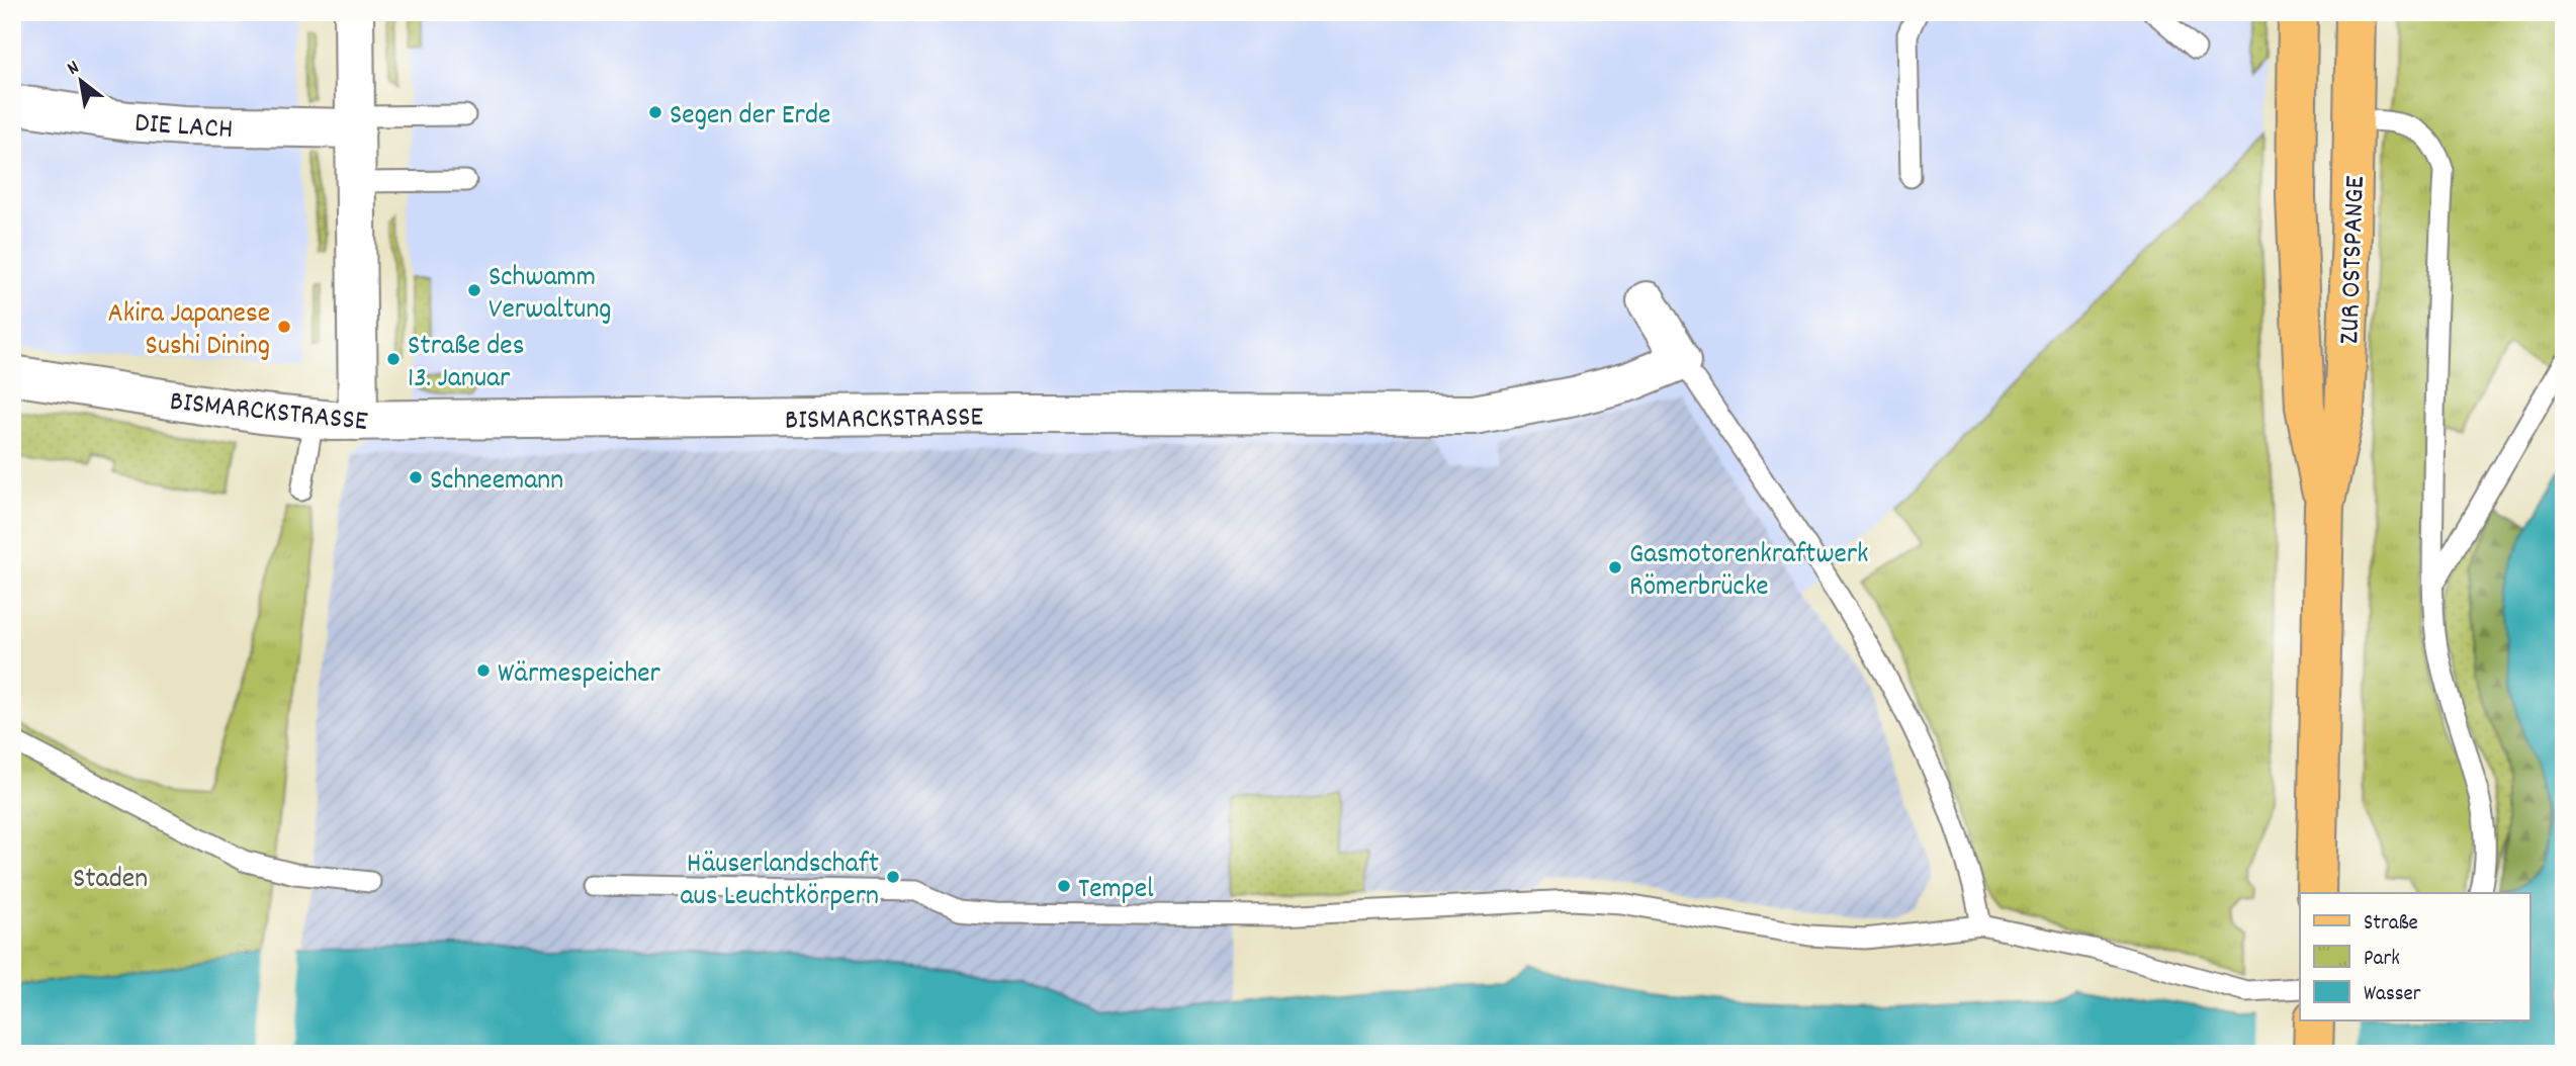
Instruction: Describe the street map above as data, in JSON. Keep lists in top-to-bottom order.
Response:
{
  "streets": {
    "main road": ["ZUR OSTSPANGE"],
    "street": ["DIE LACH", "BISMARCKSTRASSE"]
  },
  "parks": ["Staden"],
  "places": [
    "Segen der Erde",
    "Schwamm Verwaltung",
    "Akira Japanese Sushi Dining",
    "Straße des 13. Januar",
    "Schneemann",
    "Gasmotorenkraftwerk Römerbrücke",
    "Wärmespeicher",
    "Häuserlandschaft aus Leuchtkörpern",
    "Tempel"
  ],
  "legend": ["Straße", "Park", "Wasser"],
  "north": "top left"
}
